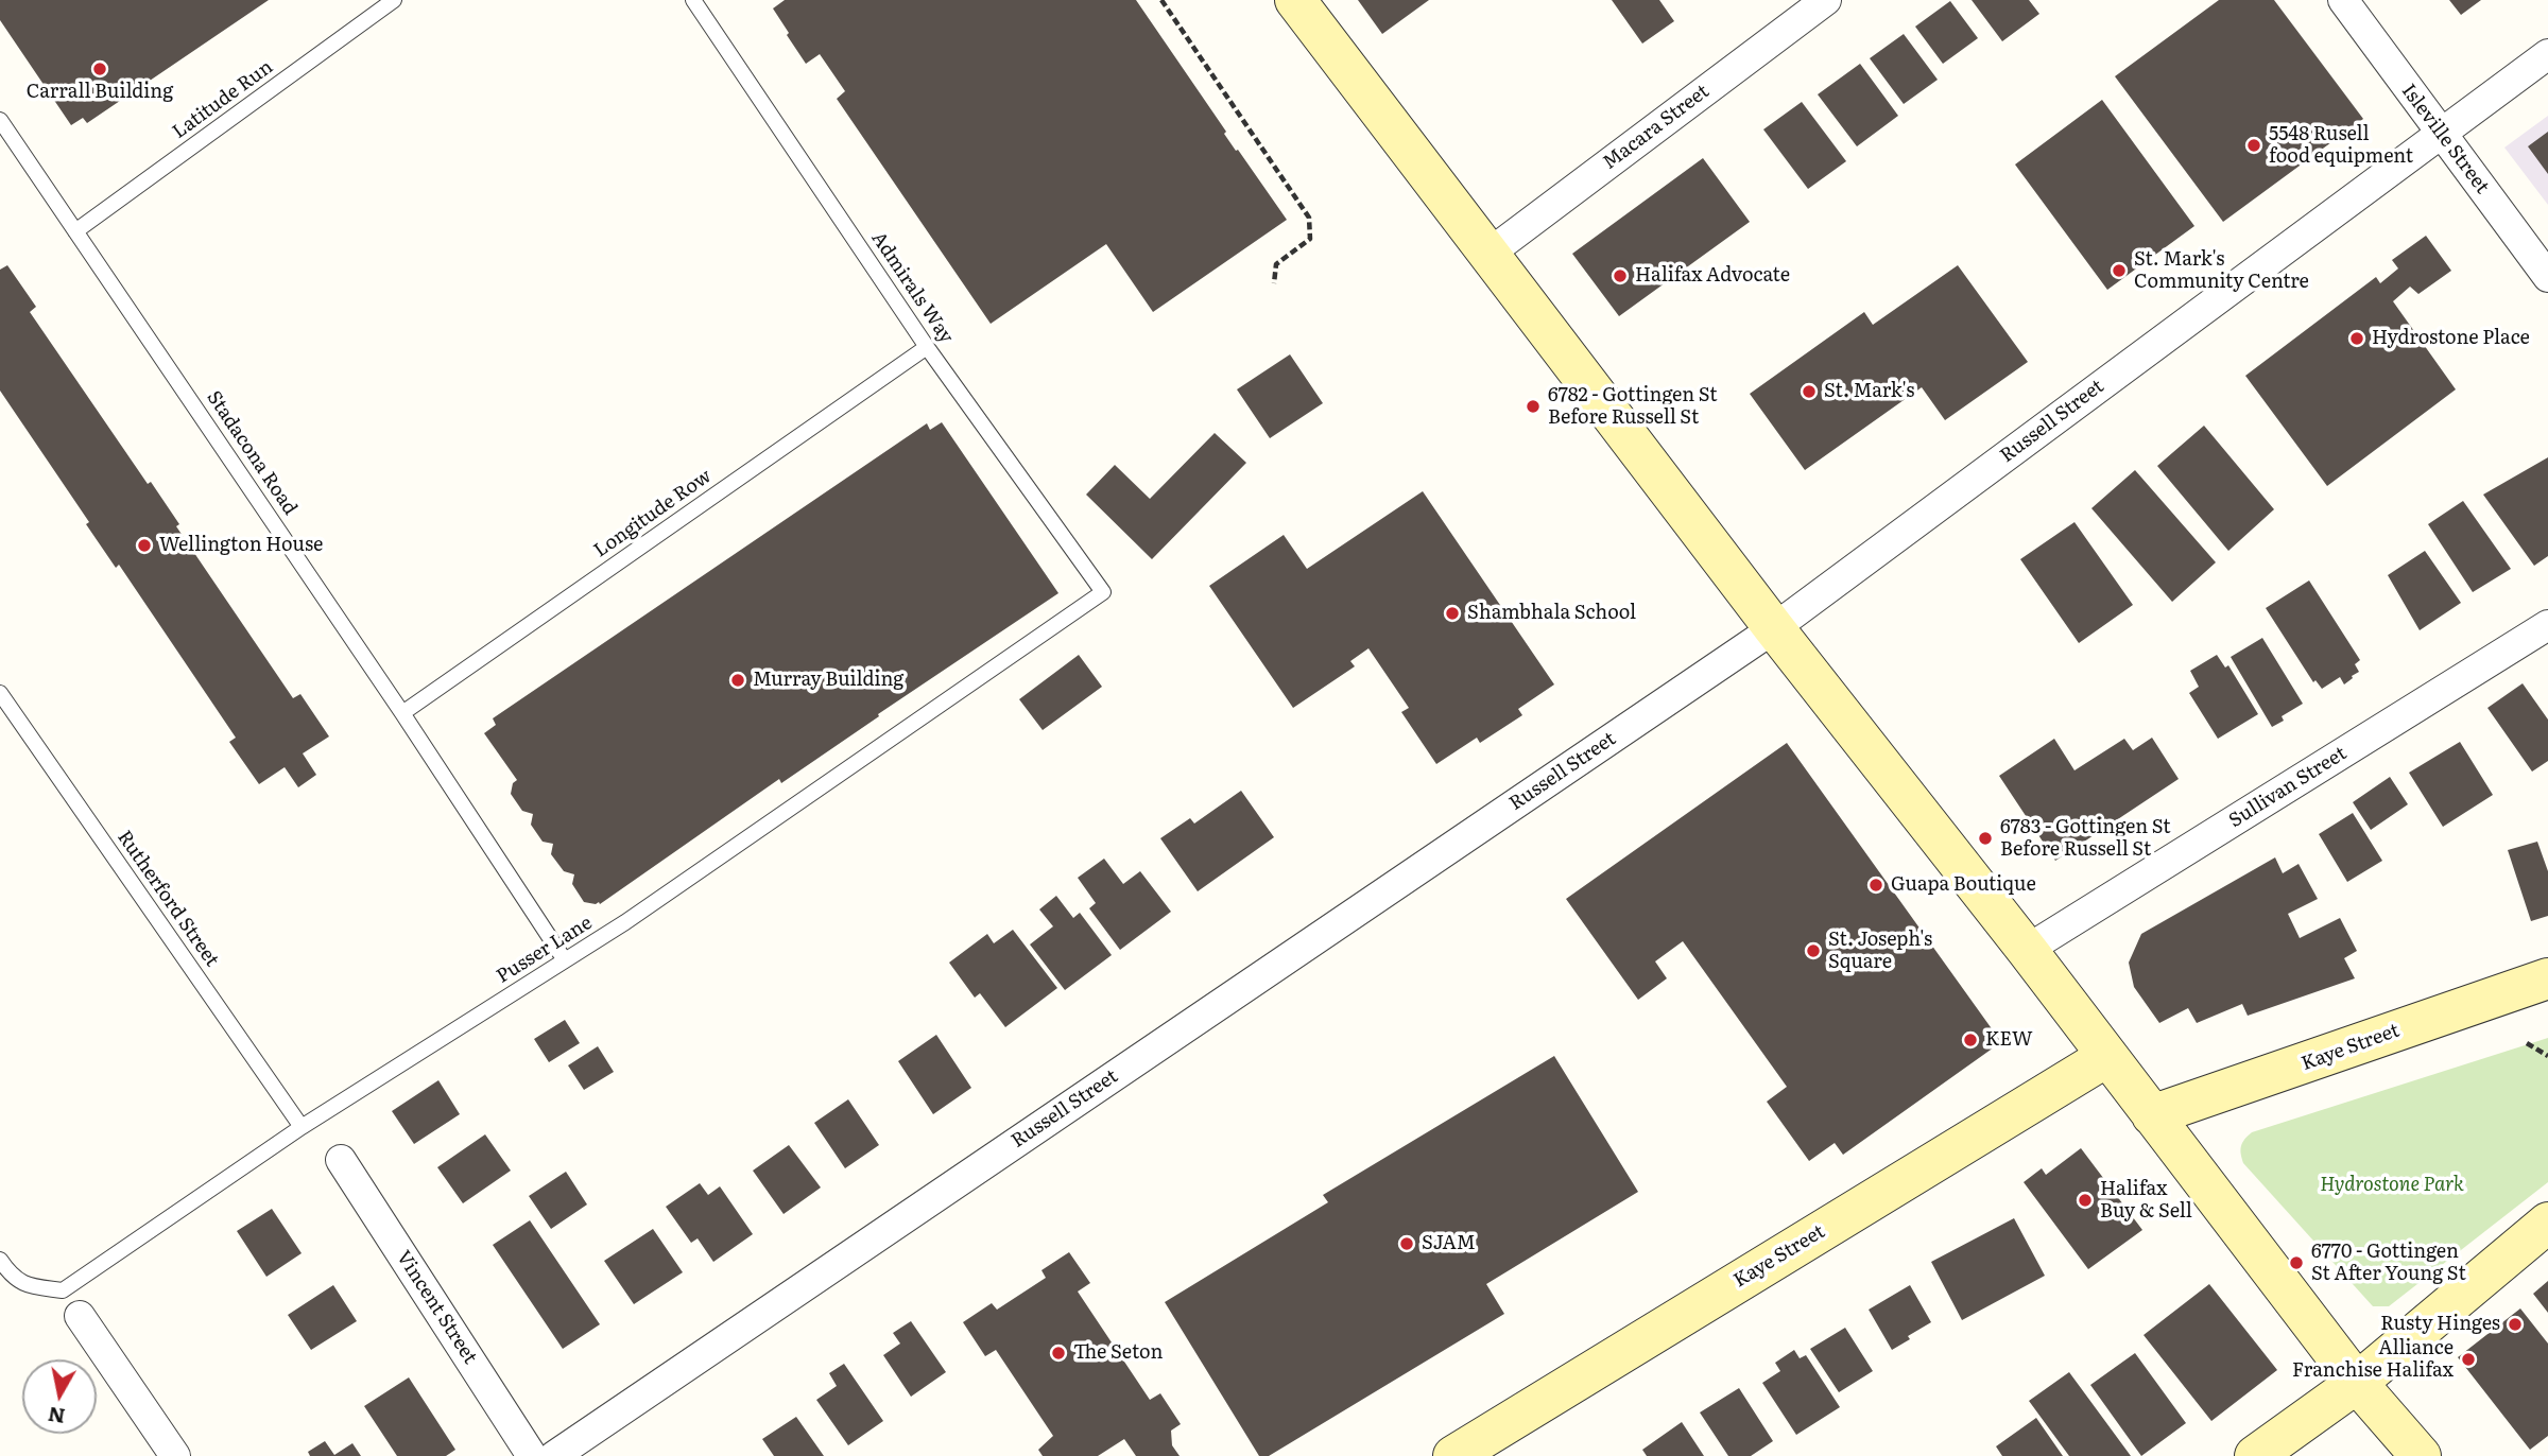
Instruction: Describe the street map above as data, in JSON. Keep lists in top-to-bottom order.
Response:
{
  "streets": {
    "main road": ["Kaye Street"],
    "street": [
      "Macara Street",
      "Isleville Street",
      "Russell Street",
      "Sullivan Street",
      "Vincent Street"
    ],
    "lane": [
      "Latitude Run",
      "Admirals Way",
      "Stadacona Road",
      "Longitude Row",
      "Rutherford Street",
      "Pusser Lane"
    ]
  },
  "crossings": [
    ["Latitude Run", "Stadacona Road"],
    ["Isleville Street", "Russell Street"],
    ["Admirals Way", "Longitude Row"],
    ["Admirals Way", "Pusser Lane"],
    ["Stadacona Road", "Longitude Row"],
    ["Stadacona Road", "Pusser Lane"],
    ["Rutherford Street", "Pusser Lane"]
  ],
  "parks": ["Hydrostone Park"],
  "places": [
    "Carrall Building",
    "5548 Rusell food equipment",
    "St. Mark's Community Centre",
    "Halifax Advocate",
    "Hydrostone Place",
    "St. Mark's",
    "6782 - Gottingen St Before Russell St",
    "Wellington House",
    "Shambhala School",
    "Murray Building",
    "6783 - Gottingen St Before Russell St",
    "Guapa Boutique",
    "St. Joseph's Square",
    "KEW",
    "Halifax Buy & Sell",
    "SJAM",
    "6770 - Gottingen St After Young St",
    "Rusty Hinges",
    "The Seton",
    "Alliance Franchise Halifax"
  ],
  "north": "bottom"
}
